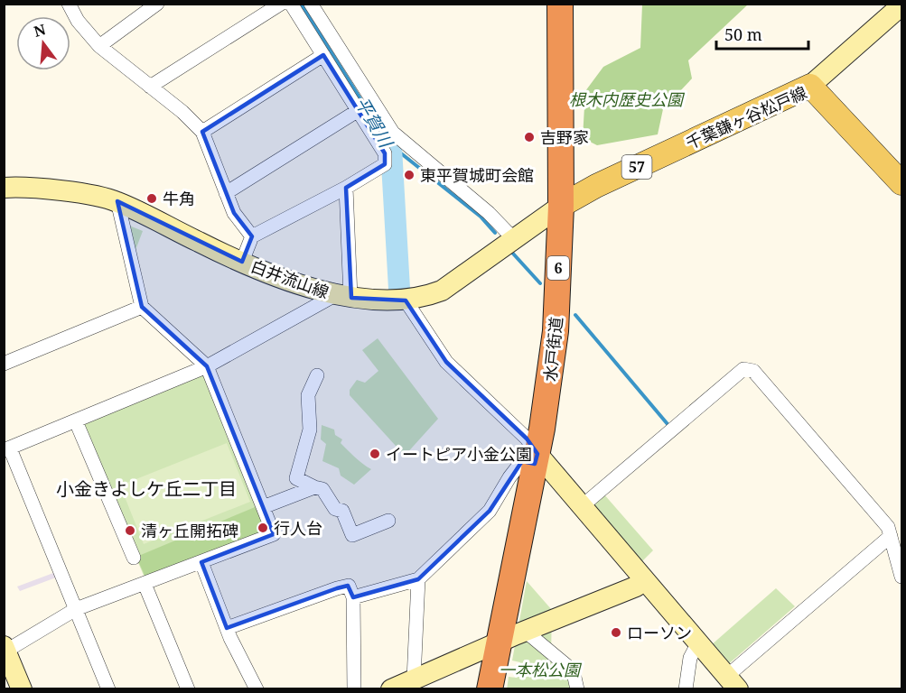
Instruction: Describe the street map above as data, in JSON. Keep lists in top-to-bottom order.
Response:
{
  "streets": {
    "highway": ["6", "水戸街道"],
    "main road": ["千葉鎌ヶ谷松戸線", "57", "白井流山線"]
  },
  "crossings": [
    ["千葉鎌ヶ谷松戸線", "白井流山線"],
    ["千葉鎌ヶ谷松戸線", "水戸街道"],
    ["白井流山線", "水戸街道"]
  ],
  "districts": ["小金きよしケ丘二丁目"],
  "water": ["平賀川"],
  "parks": ["根木内歴史公園", "一本松公園"],
  "places": [
    "吉野家",
    "東平賀城町会館",
    "牛角",
    "イートピア小金公園",
    "行人台",
    "清ヶ丘開拓碑",
    "ローソン"
  ],
  "scale_bar": "50 m",
  "north": "top"
}
